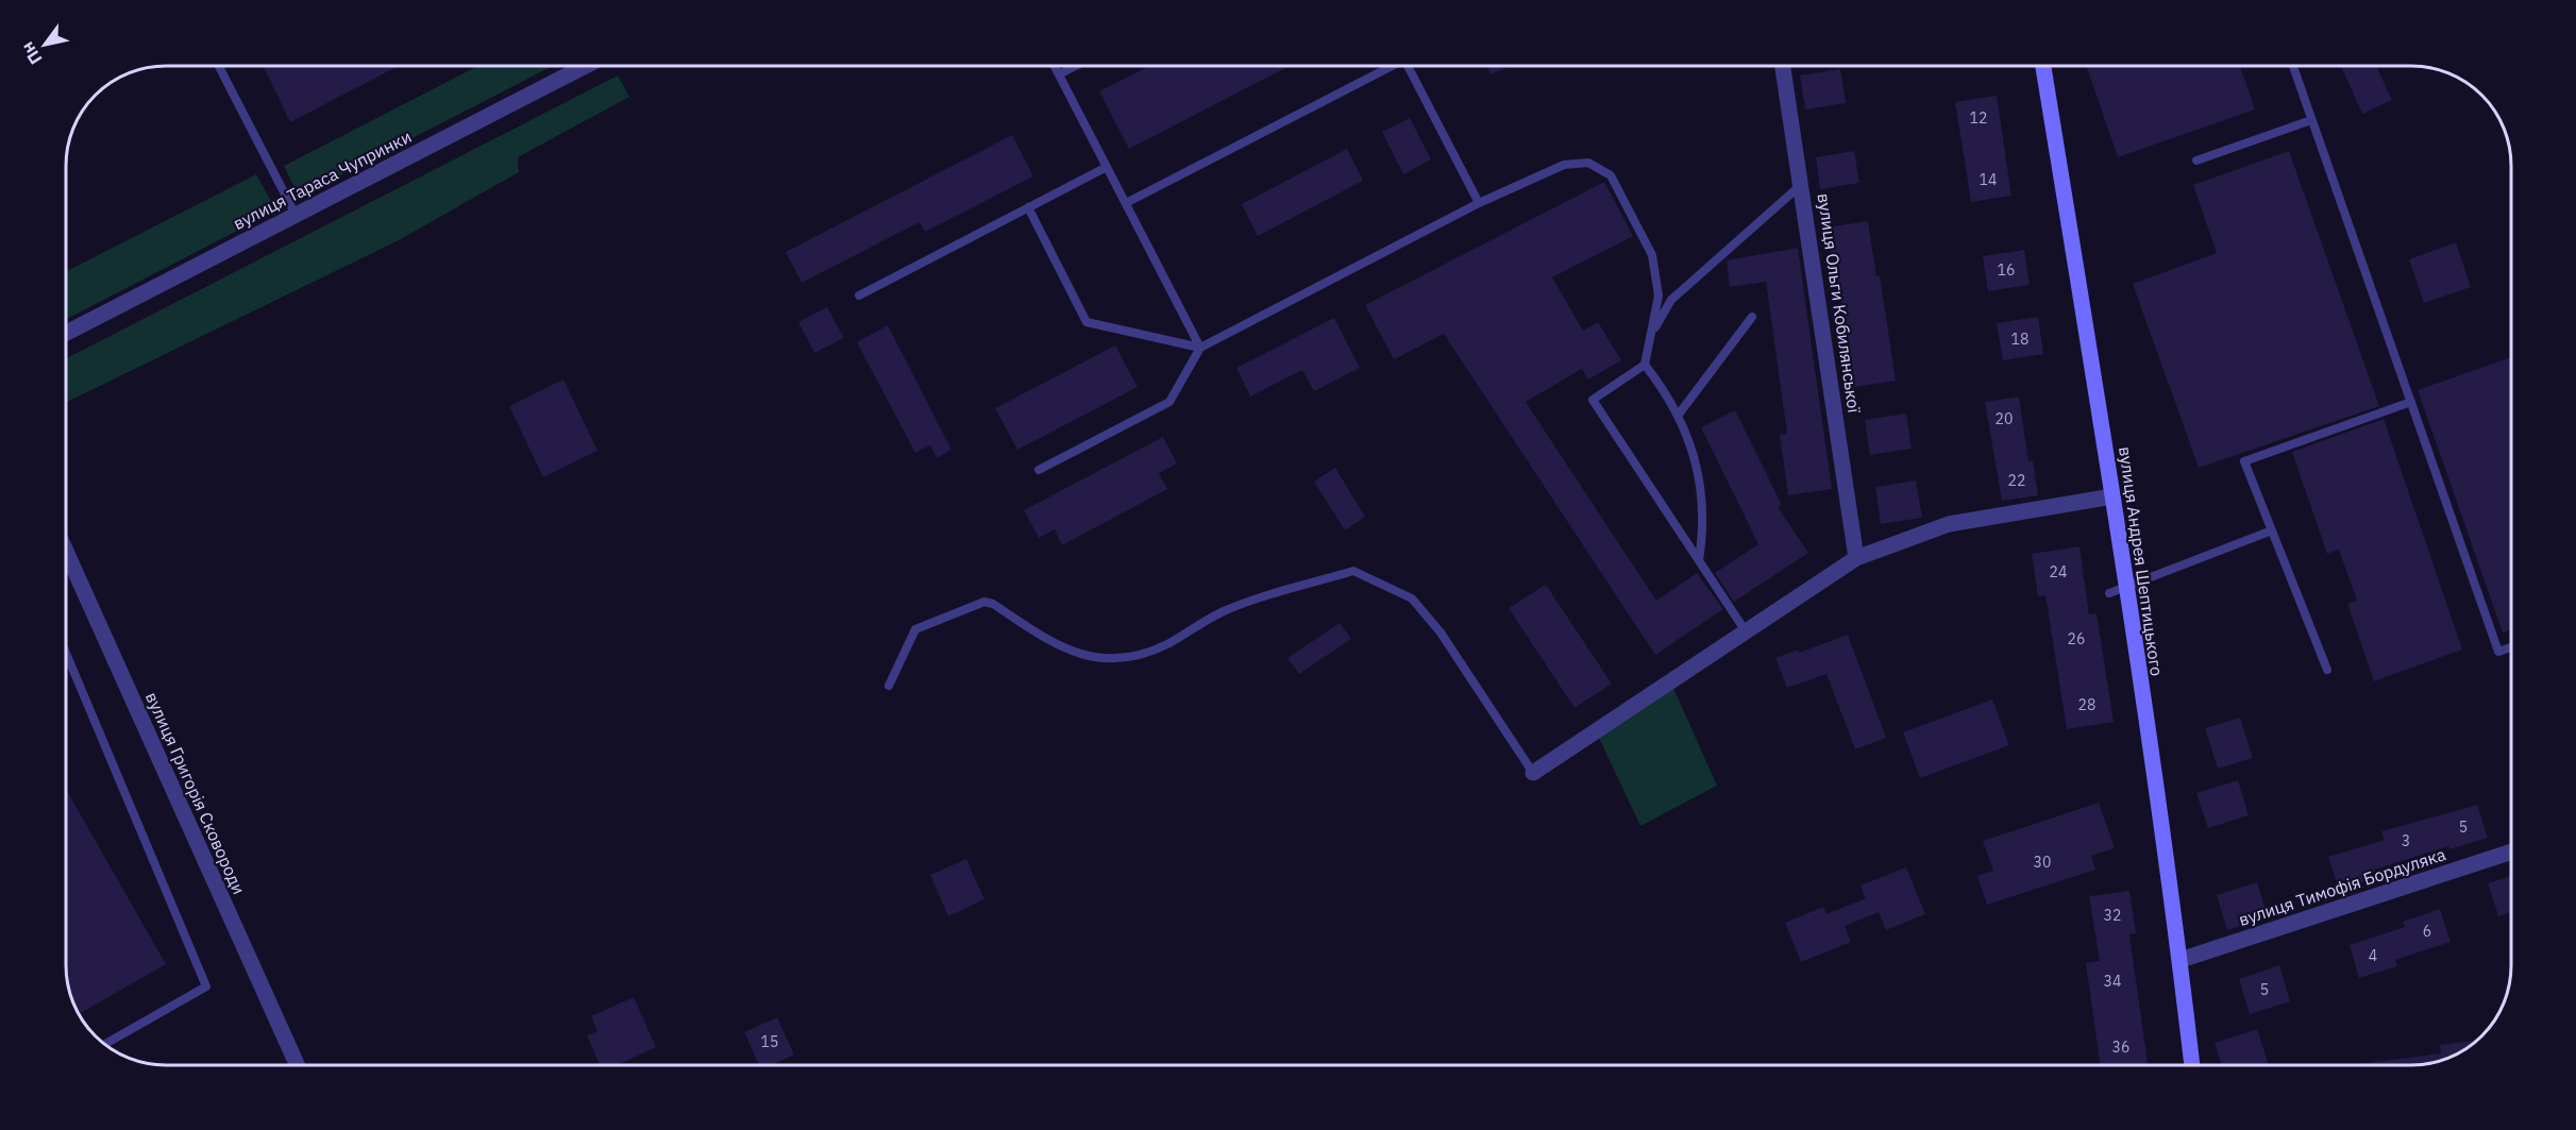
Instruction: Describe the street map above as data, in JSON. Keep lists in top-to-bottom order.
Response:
{
  "streets": {
    "main road": ["вулиця Андрея Шептицького"],
    "street": [
      "вулиця Тараса Чупринки",
      "вулиця Ольги Кобилянської",
      "вулиця Григорія Сковороди",
      "вулиця Тимофія Бордуляка"
    ]
  },
  "crossings": [
    ["вулиця Андрея Шептицького", "вулиця Тимофія Бордуляка"]
  ],
  "house_numbers": [
    "12",
    "14",
    "16",
    "18",
    "20",
    "22",
    "24",
    "26",
    "28",
    "5",
    "3",
    "30",
    "32",
    "6",
    "4",
    "34",
    "5",
    "15",
    "36"
  ],
  "north": "bottom left"
}
